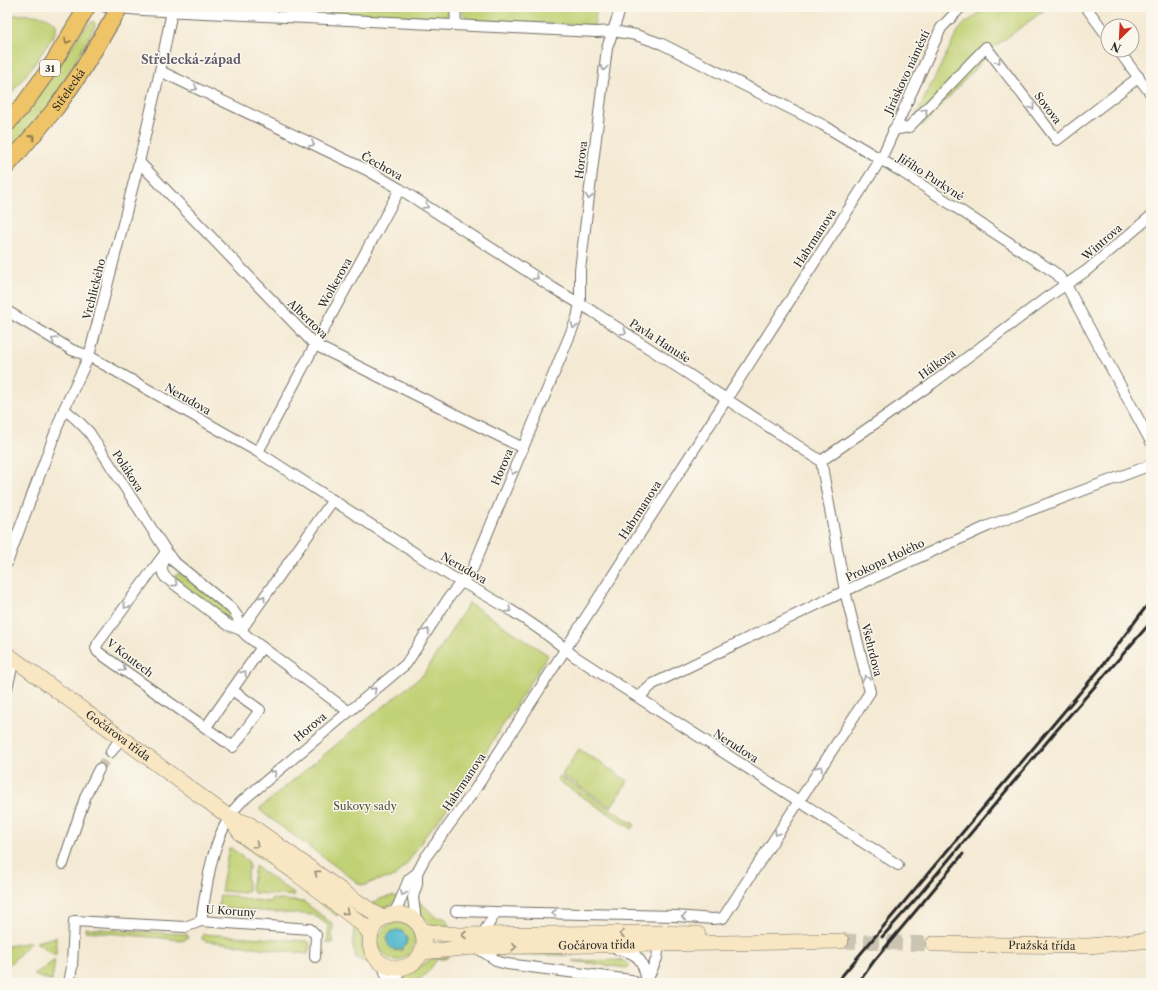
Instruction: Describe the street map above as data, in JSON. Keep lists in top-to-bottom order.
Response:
{
  "streets": {
    "main road": ["31", "Střelecká"],
    "street": [
      "Jiráskovo náměstí",
      "Sovova",
      "Horova",
      "Čechova",
      "Jiřího Purkyně",
      "Habrmanova",
      "Wintrova",
      "Wolkerova",
      "Vrchlického",
      "Albertova",
      "Pavla Hanuše",
      "Hálkova",
      "Nerudova",
      "Polákova",
      "Prokopa Holého",
      "Všehrdova",
      "V Koutech",
      "Gočárova třída",
      "U Koruny",
      "Pražská třída"
    ]
  },
  "crossings": [
    ["Jiráskovo náměstí", "Sovova"],
    ["Jiráskovo náměstí", "Jiřího Purkyně"],
    ["Jiráskovo náměstí", "Habrmanova"],
    ["Střelecká", "Jiřího Purkyně"],
    ["Horova", "Čechova"],
    ["Horova", "Jiřího Purkyně"],
    ["Horova", "Albertova"],
    ["Horova", "Pavla Hanuše"],
    ["Horova", "Nerudova"],
    ["Horova", "Gočárova třída"],
    ["Čechova", "Wolkerova"],
    ["Čechova", "Vrchlického"],
    ["Čechova", "Pavla Hanuše"],
    ["Jiřího Purkyně", "Habrmanova"],
    ["Jiřího Purkyně", "Wintrova"],
    ["Jiřího Purkyně", "Vrchlického"],
    ["Jiřího Purkyně", "Hálkova"],
    ["Habrmanova", "Pavla Hanuše"],
    ["Habrmanova", "Nerudova"],
    ["Habrmanova", "Gočárova třída"],
    ["Wintrova", "Hálkova"],
    ["Wolkerova", "Albertova"],
    ["Wolkerova", "Nerudova"],
    ["Vrchlického", "Albertova"],
    ["Vrchlického", "Nerudova"],
    ["Vrchlického", "Polákova"],
    ["Hálkova", "Všehrdova"],
    ["Nerudova", "Prokopa Holého"],
    ["Nerudova", "Všehrdova"],
    ["Polákova", "V Koutech"],
    ["Prokopa Holého", "Všehrdova"]
  ],
  "one_way": ["Čechova", "Pavla Hanuše"],
  "districts": ["Střelecká-západ"],
  "parks": ["Sukovy sady"],
  "north": "bottom left"
}
